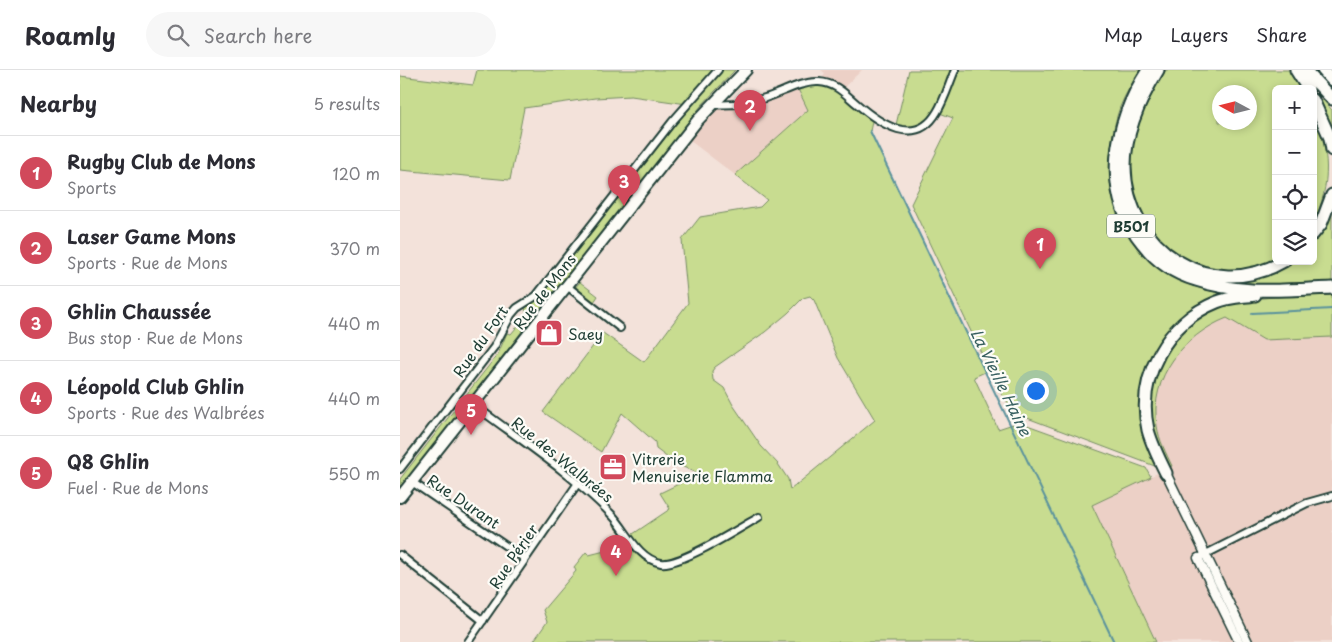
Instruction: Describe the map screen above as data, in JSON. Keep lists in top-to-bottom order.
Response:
{
  "streets": {
    "highway": ["B501"],
    "main road": ["Rue de Mons"],
    "street": [
      "Rue du Fort",
      "Rue des Walbrées",
      "Rue Durant",
      "Rue Périer"
    ]
  },
  "crossings": [
    ["Rue de Mons", "Rue des Walbrées"],
    ["Rue de Mons", "Rue Durant"],
    ["Rue des Walbrées", "Rue Périer"],
    ["Rue Durant", "Rue Périer"]
  ],
  "water": ["La Vieille Haine"],
  "places": {
    "shop": ["Saey"],
    "office": ["Vitrerie Menuiserie Flamma"]
  },
  "north": "left",
  "page": {
    "header": "Roamly",
    "search": "Search here",
    "nav": ["Map", "Layers", "Share"],
    "heading": ["Nearby", "5 results"],
    "map_buttons": ["+", "−"],
    "pins": [
      "2",
      "3",
      "1",
      "5",
      "4"
    ],
    "list": [
      {
        "mark": "1",
        "name": "Rugby Club de Mons",
        "note": "Sports",
        "value": "120 m"
      },
      {
        "mark": "2",
        "name": "Laser Game Mons",
        "note": "Sports · Rue de Mons",
        "value": "370 m"
      },
      {
        "mark": "3",
        "name": "Ghlin Chaussée",
        "note": "Bus stop · Rue de Mons",
        "value": "440 m"
      },
      {
        "mark": "4",
        "name": "Léopold Club Ghlin",
        "note": "Sports · Rue des Walbrées",
        "value": "440 m"
      },
      {
        "mark": "5",
        "name": "Q8 Ghlin",
        "note": "Fuel · Rue de Mons",
        "value": "550 m"
      }
    ]
  }
}
